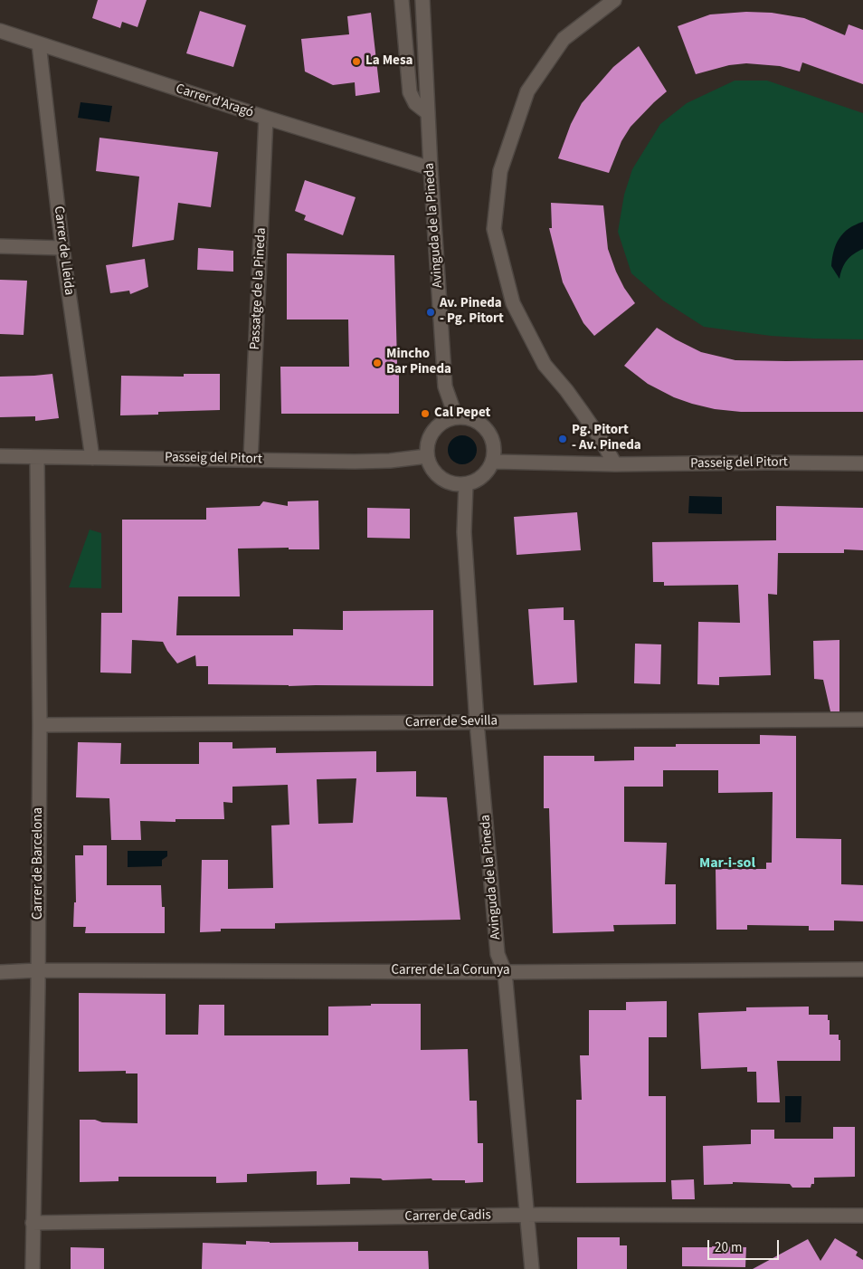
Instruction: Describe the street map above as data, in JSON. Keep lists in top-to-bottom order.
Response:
{
  "streets": {
    "street": [
      "Carrer d'Aragó",
      "Avinguda de la Pineda",
      "Carrer de Lleida",
      "Passatge de la Pineda",
      "Passeig del Pitort",
      "Carrer de Sevilla",
      "Carrer de Barcelona",
      "Carrer de La Corunya",
      "Carrer de Cadis"
    ]
  },
  "crossings": [
    ["Carrer d'Aragó", "Avinguda de la Pineda"],
    ["Carrer d'Aragó", "Carrer de Lleida"],
    ["Carrer d'Aragó", "Passatge de la Pineda"],
    ["Avinguda de la Pineda", "Passeig del Pitort"],
    ["Avinguda de la Pineda", "Carrer de Sevilla"],
    ["Avinguda de la Pineda", "Carrer de La Corunya"],
    ["Avinguda de la Pineda", "Carrer de Cadis"],
    ["Carrer de Lleida", "Passeig del Pitort"],
    ["Passatge de la Pineda", "Passeig del Pitort"],
    ["Passeig del Pitort", "Carrer de Barcelona"],
    ["Carrer de Sevilla", "Carrer de Barcelona"],
    ["Carrer de Barcelona", "Carrer de La Corunya"],
    ["Carrer de Barcelona", "Carrer de Cadis"]
  ],
  "districts": ["Mar-i-sol"],
  "places": [
    "La Mesa",
    "Av. Pineda - Pg. Pitort",
    "Mincho Bar Pineda",
    "Cal Pepet",
    "Pg. Pitort - Av. Pineda"
  ],
  "scale_bar": "20 m"
}
